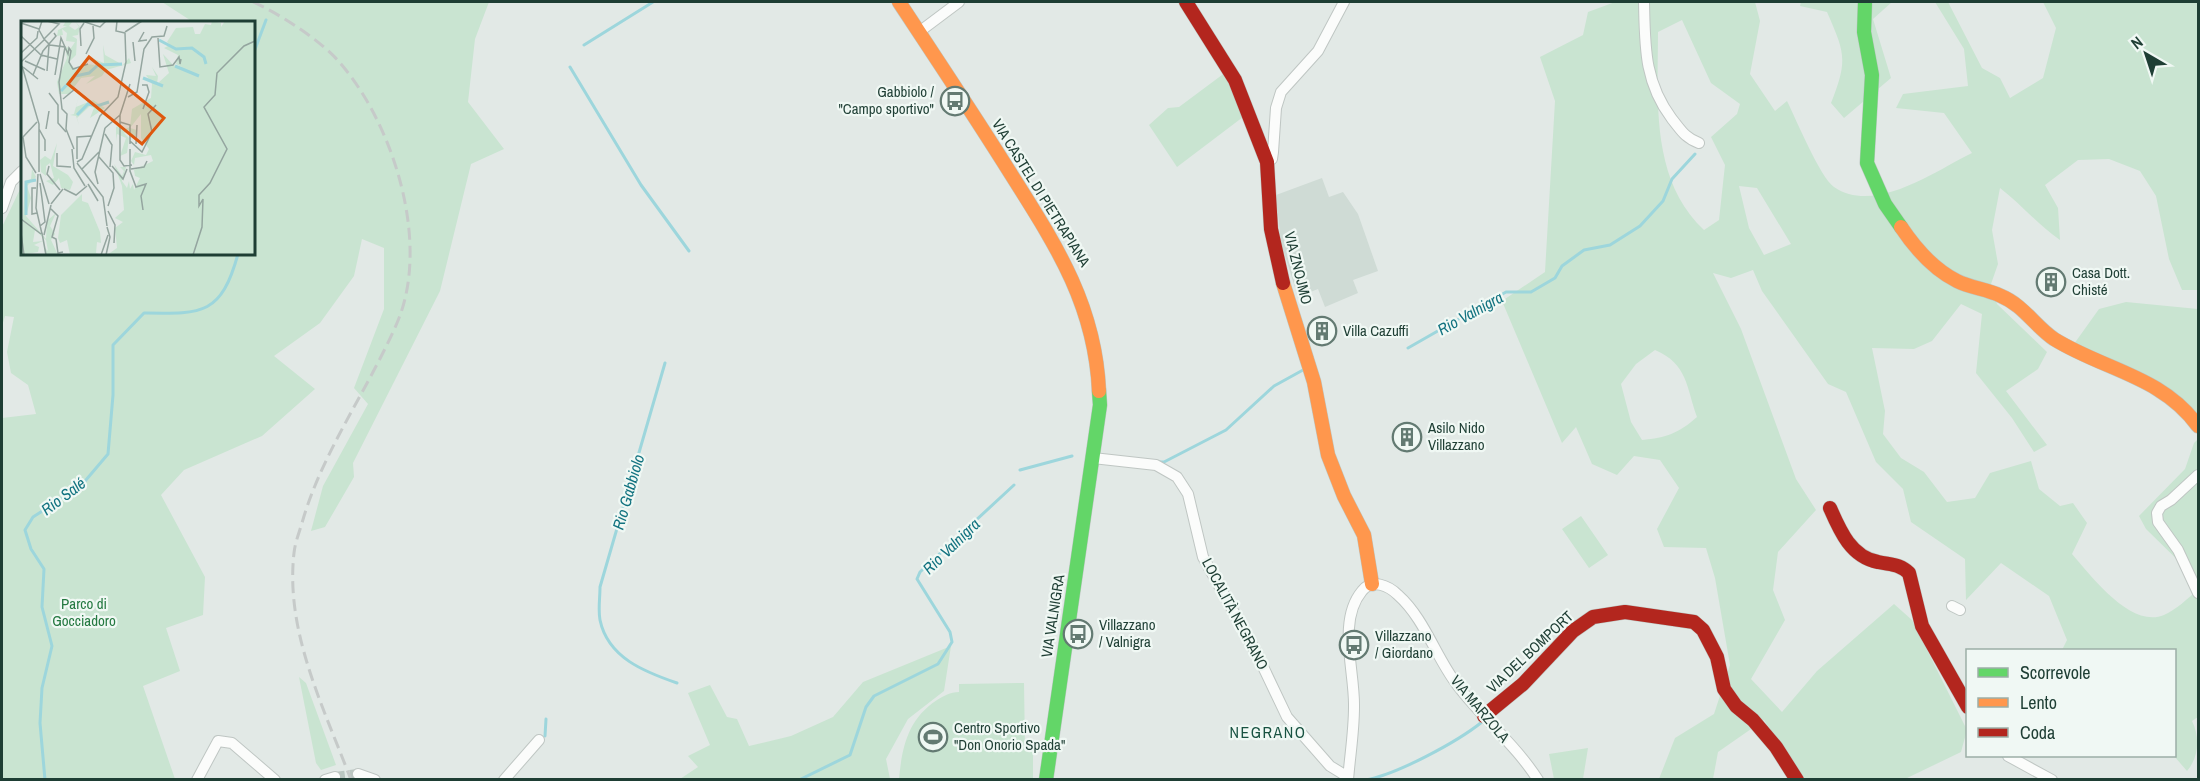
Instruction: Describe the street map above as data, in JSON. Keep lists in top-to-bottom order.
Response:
{
  "streets": {
    "street": [
      "VIA CASTEL DI PIETRAPIANA",
      "VIA ZNOJMO",
      "LOCALITÀ NEGRANO",
      "VIA VALNIGRA",
      "VIA DEL BOMPORT",
      "VIA MARZOLA"
    ]
  },
  "crossings": [
    ["VIA CASTEL DI PIETRAPIANA", "LOCALITÀ NEGRANO"],
    ["VIA CASTEL DI PIETRAPIANA", "VIA VALNIGRA"],
    ["VIA ZNOJMO", "VIA MARZOLA"],
    ["LOCALITÀ NEGRANO", "VIA VALNIGRA"],
    ["VIA DEL BOMPORT", "VIA MARZOLA"]
  ],
  "districts": ["NEGRANO"],
  "water": ["Rio Valnigra", "Rio Gabbiolo", "Rio Salé"],
  "parks": ["Parco di Gocciadoro"],
  "places": {
    "bus stop": ["Gabbiolo / \"Campo sportivo\"", "Villazzano / Valnigra", "Villazzano / Giordano"],
    "building": ["Casa Dott. Chisté", "Villa Cazuffi", "Asilo Nido Villazzano"],
    "sports": ["Centro Sportivo \"Don Onorio Spada\""]
  },
  "legend": ["Scorrevole", "Lento", "Coda"],
  "north": "top left"
}
